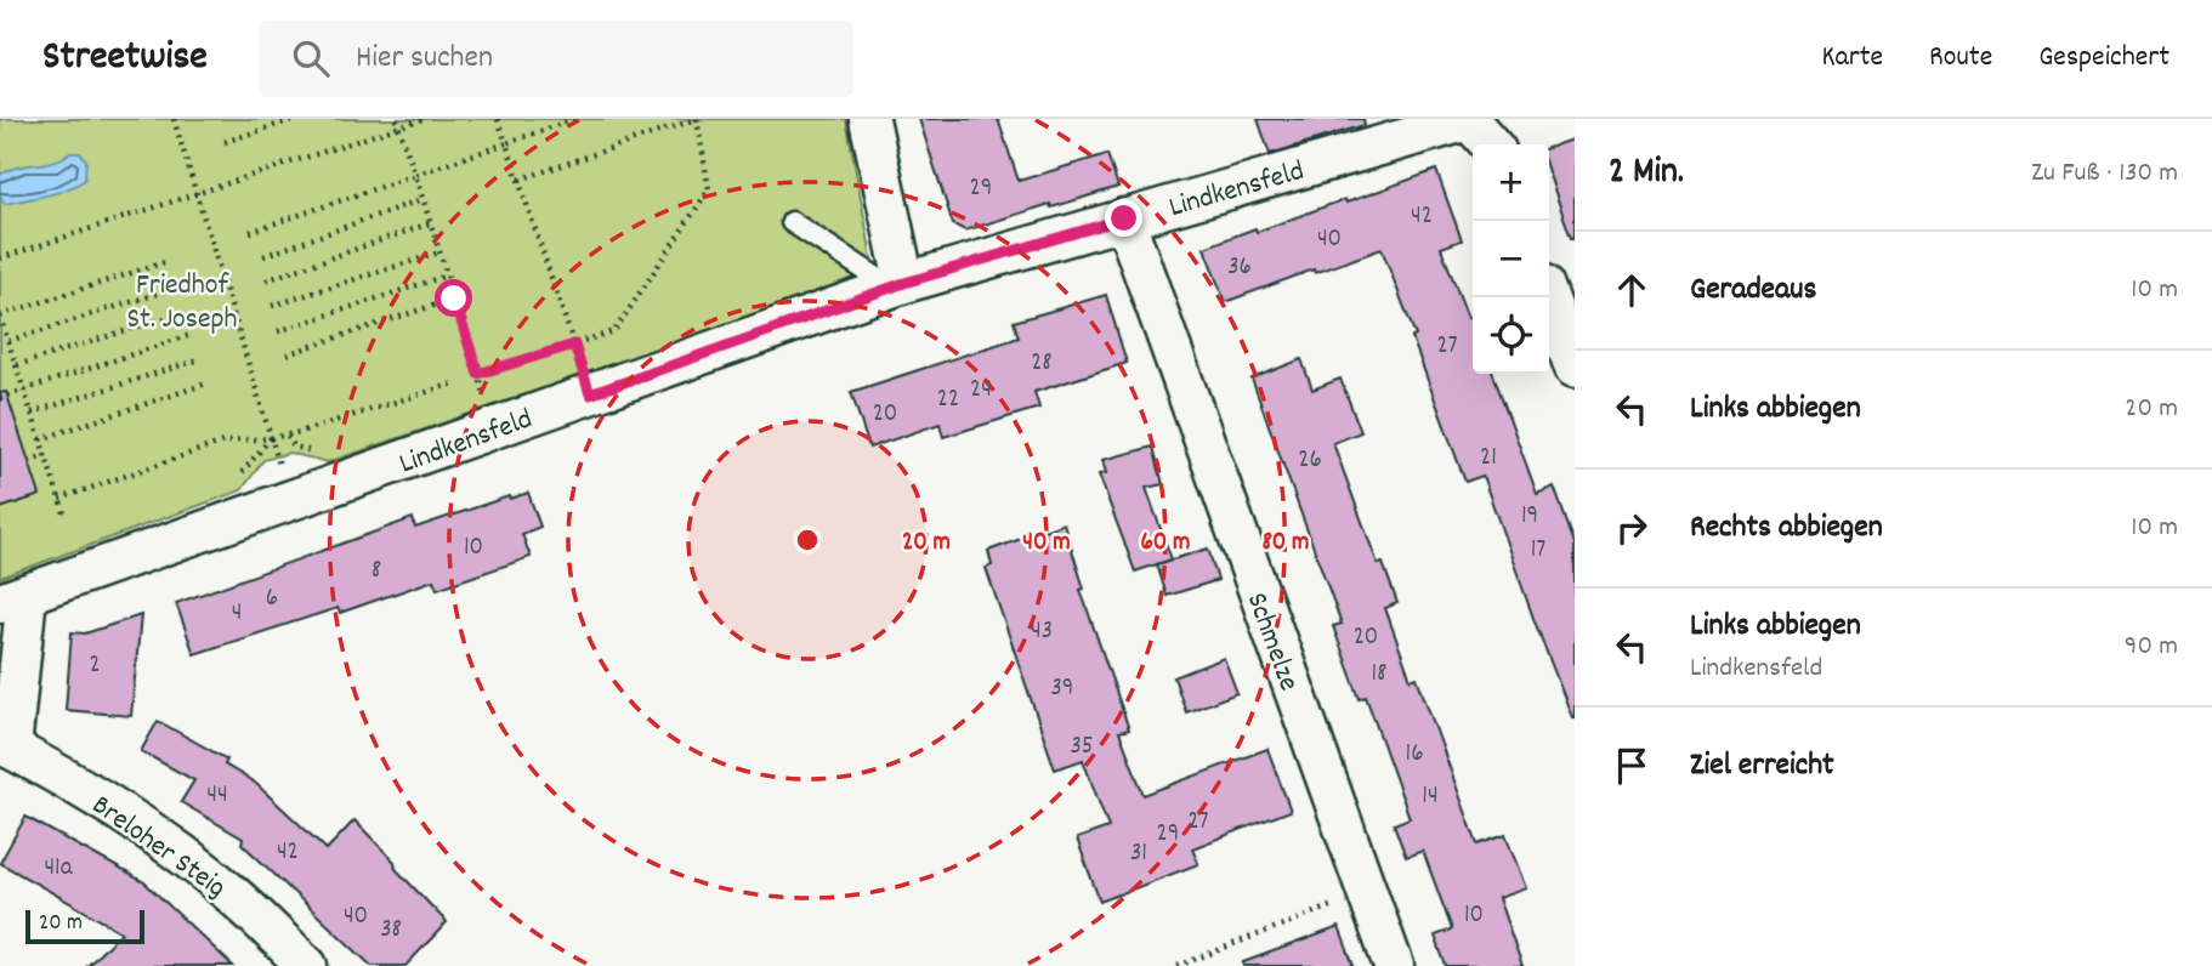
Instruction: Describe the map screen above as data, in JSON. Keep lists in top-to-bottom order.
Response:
{
  "streets": {
    "street": ["Lindkensfeld", "Schmelze", "Breloher Steig"]
  },
  "crossings": [
    ["Lindkensfeld", "Schmelze"],
    ["Lindkensfeld", "Breloher Steig"]
  ],
  "parks": ["Friedhof St. Joseph"],
  "house_numbers": [
    "29",
    "42",
    "40",
    "36",
    "27",
    "28",
    "24",
    "22",
    "20",
    "21",
    "26",
    "19",
    "10",
    "17",
    "8",
    "6",
    "4",
    "43",
    "20",
    "2",
    "18",
    "39",
    "35",
    "16",
    "44",
    "14",
    "27",
    "29",
    "42",
    "31",
    "41a",
    "10",
    "40",
    "38"
  ],
  "scale_bar": "20 m",
  "page": {
    "header": "Streetwise",
    "search": "Hier suchen",
    "nav": ["Karte", "Route", "Gespeichert"],
    "heading": ["2 Min.", "Zu Fuß · 130 m"],
    "map_buttons": ["+", "−"],
    "list": [
      ["Geradeaus", "10 m"],
      ["Links abbiegen", "20 m"],
      ["Rechts abbiegen", "10 m"],
      ["Links abbiegen", "Lindkensfeld", "90 m"],
      "Ziel erreicht"
    ],
    "scale": "20 m"
  },
  "rings": [
    "20 m",
    "40 m",
    "60 m",
    "80 m"
  ]
}
